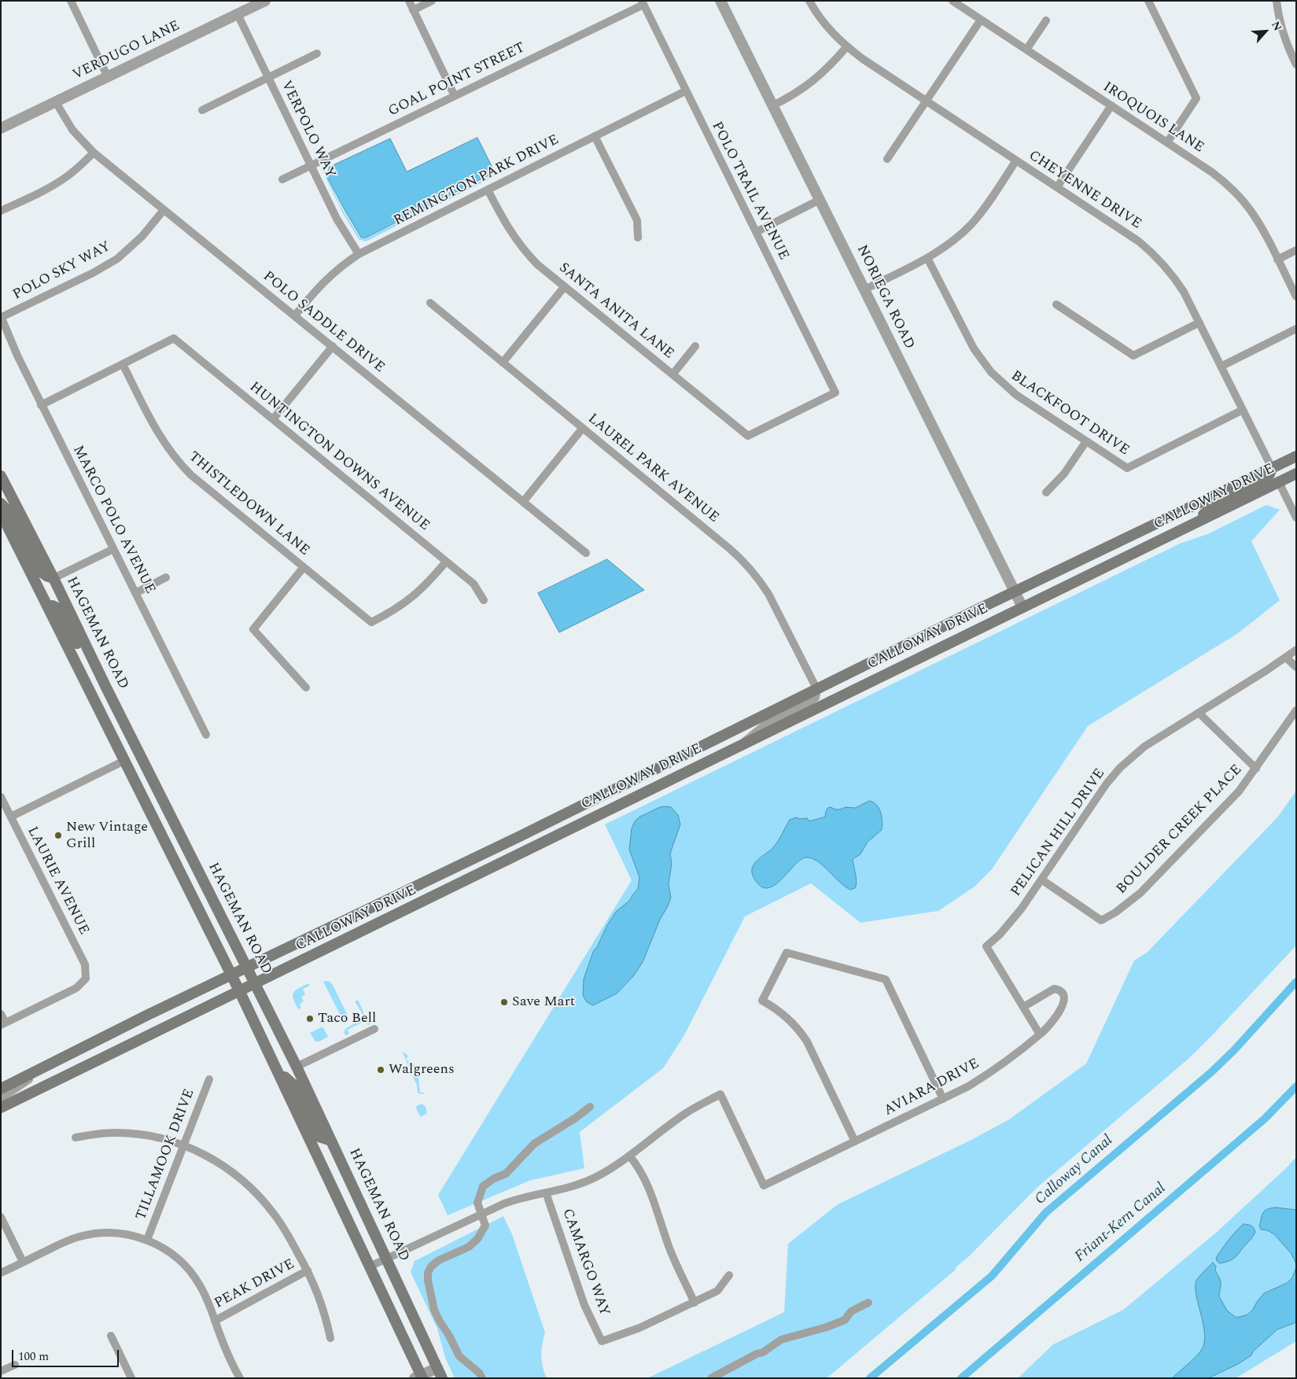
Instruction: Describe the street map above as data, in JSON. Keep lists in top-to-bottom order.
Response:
{
  "streets": {
    "main road": ["CALLOWAY DRIVE", "HAGEMAN ROAD"],
    "street": [
      "VERDUGO LANE",
      "GOAL POINT STREET",
      "IROQUOIS LANE",
      "VERPOLO WAY",
      "REMINGTON PARK DRIVE",
      "CHEYENNE DRIVE",
      "POLO TRAIL AVENUE",
      "POLO SKY WAY",
      "NORIEGA ROAD",
      "SANTA ANITA LANE",
      "POLO SADDLE DRIVE",
      "BLACKFOOT DRIVE",
      "HUNTINGTON DOWNS AVENUE",
      "LAUREL PARK AVENUE",
      "THISTLEDOWN LANE",
      "MARCO POLO AVENUE",
      "BOULDER CREEK PLACE",
      "PELICAN HILL DRIVE",
      "LAURIE AVENUE",
      "AVIARA DRIVE",
      "TILLAMOOK DRIVE",
      "CAMARGO WAY",
      "PEAK DRIVE"
    ]
  },
  "crossings": [
    ["VERDUGO LANE", "VERPOLO WAY"],
    ["VERDUGO LANE", "POLO SADDLE DRIVE"],
    ["GOAL POINT STREET", "VERPOLO WAY"],
    ["GOAL POINT STREET", "POLO TRAIL AVENUE"],
    ["VERPOLO WAY", "REMINGTON PARK DRIVE"],
    ["REMINGTON PARK DRIVE", "POLO TRAIL AVENUE"],
    ["REMINGTON PARK DRIVE", "SANTA ANITA LANE"],
    ["REMINGTON PARK DRIVE", "POLO SADDLE DRIVE"],
    ["CHEYENNE DRIVE", "BLACKFOOT DRIVE"],
    ["CHEYENNE DRIVE", "CALLOWAY DRIVE"],
    ["POLO TRAIL AVENUE", "SANTA ANITA LANE"],
    ["POLO SKY WAY", "POLO SADDLE DRIVE"],
    ["POLO SKY WAY", "MARCO POLO AVENUE"],
    ["NORIEGA ROAD", "CALLOWAY DRIVE"],
    ["HUNTINGTON DOWNS AVENUE", "THISTLEDOWN LANE"],
    ["LAUREL PARK AVENUE", "CALLOWAY DRIVE"],
    ["CALLOWAY DRIVE", "HAGEMAN ROAD"],
    ["BOULDER CREEK PLACE", "PELICAN HILL DRIVE"],
    ["PELICAN HILL DRIVE", "AVIARA DRIVE"]
  ],
  "water": ["Calloway Canal", "Friant-Kern Canal"],
  "places": [
    "New Vintage Grill",
    "Save Mart",
    "Taco Bell",
    "Walgreens"
  ],
  "scale_bar": "100 m",
  "north": "top right"
}
